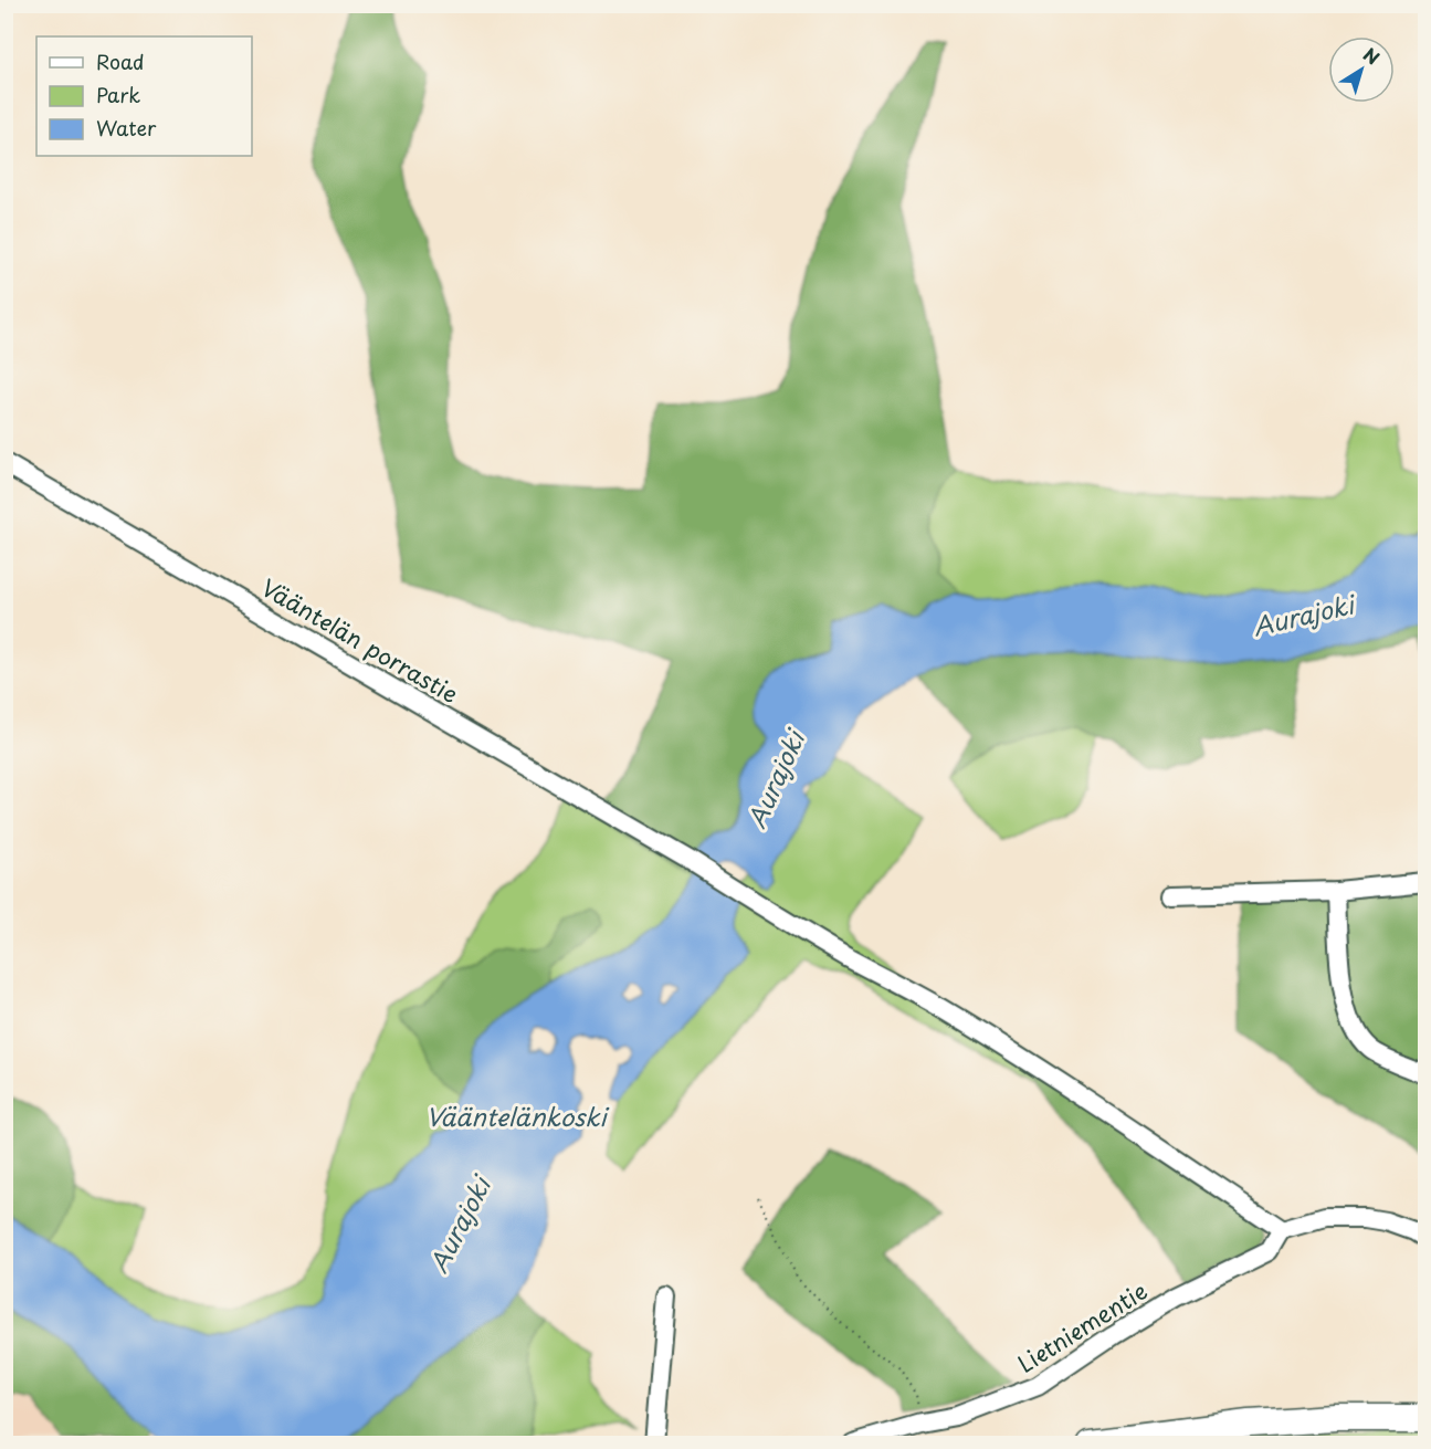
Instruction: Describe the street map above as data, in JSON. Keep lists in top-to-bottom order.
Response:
{
  "streets": {
    "street": ["Vääntelän porrastie", "Lietniementie"]
  },
  "crossings": [
    ["Vääntelän porrastie", "Lietniementie"]
  ],
  "water": ["Aurajoki", "Vääntelänkoski"],
  "legend": ["Road", "Park", "Water"],
  "north": "top right"
}
